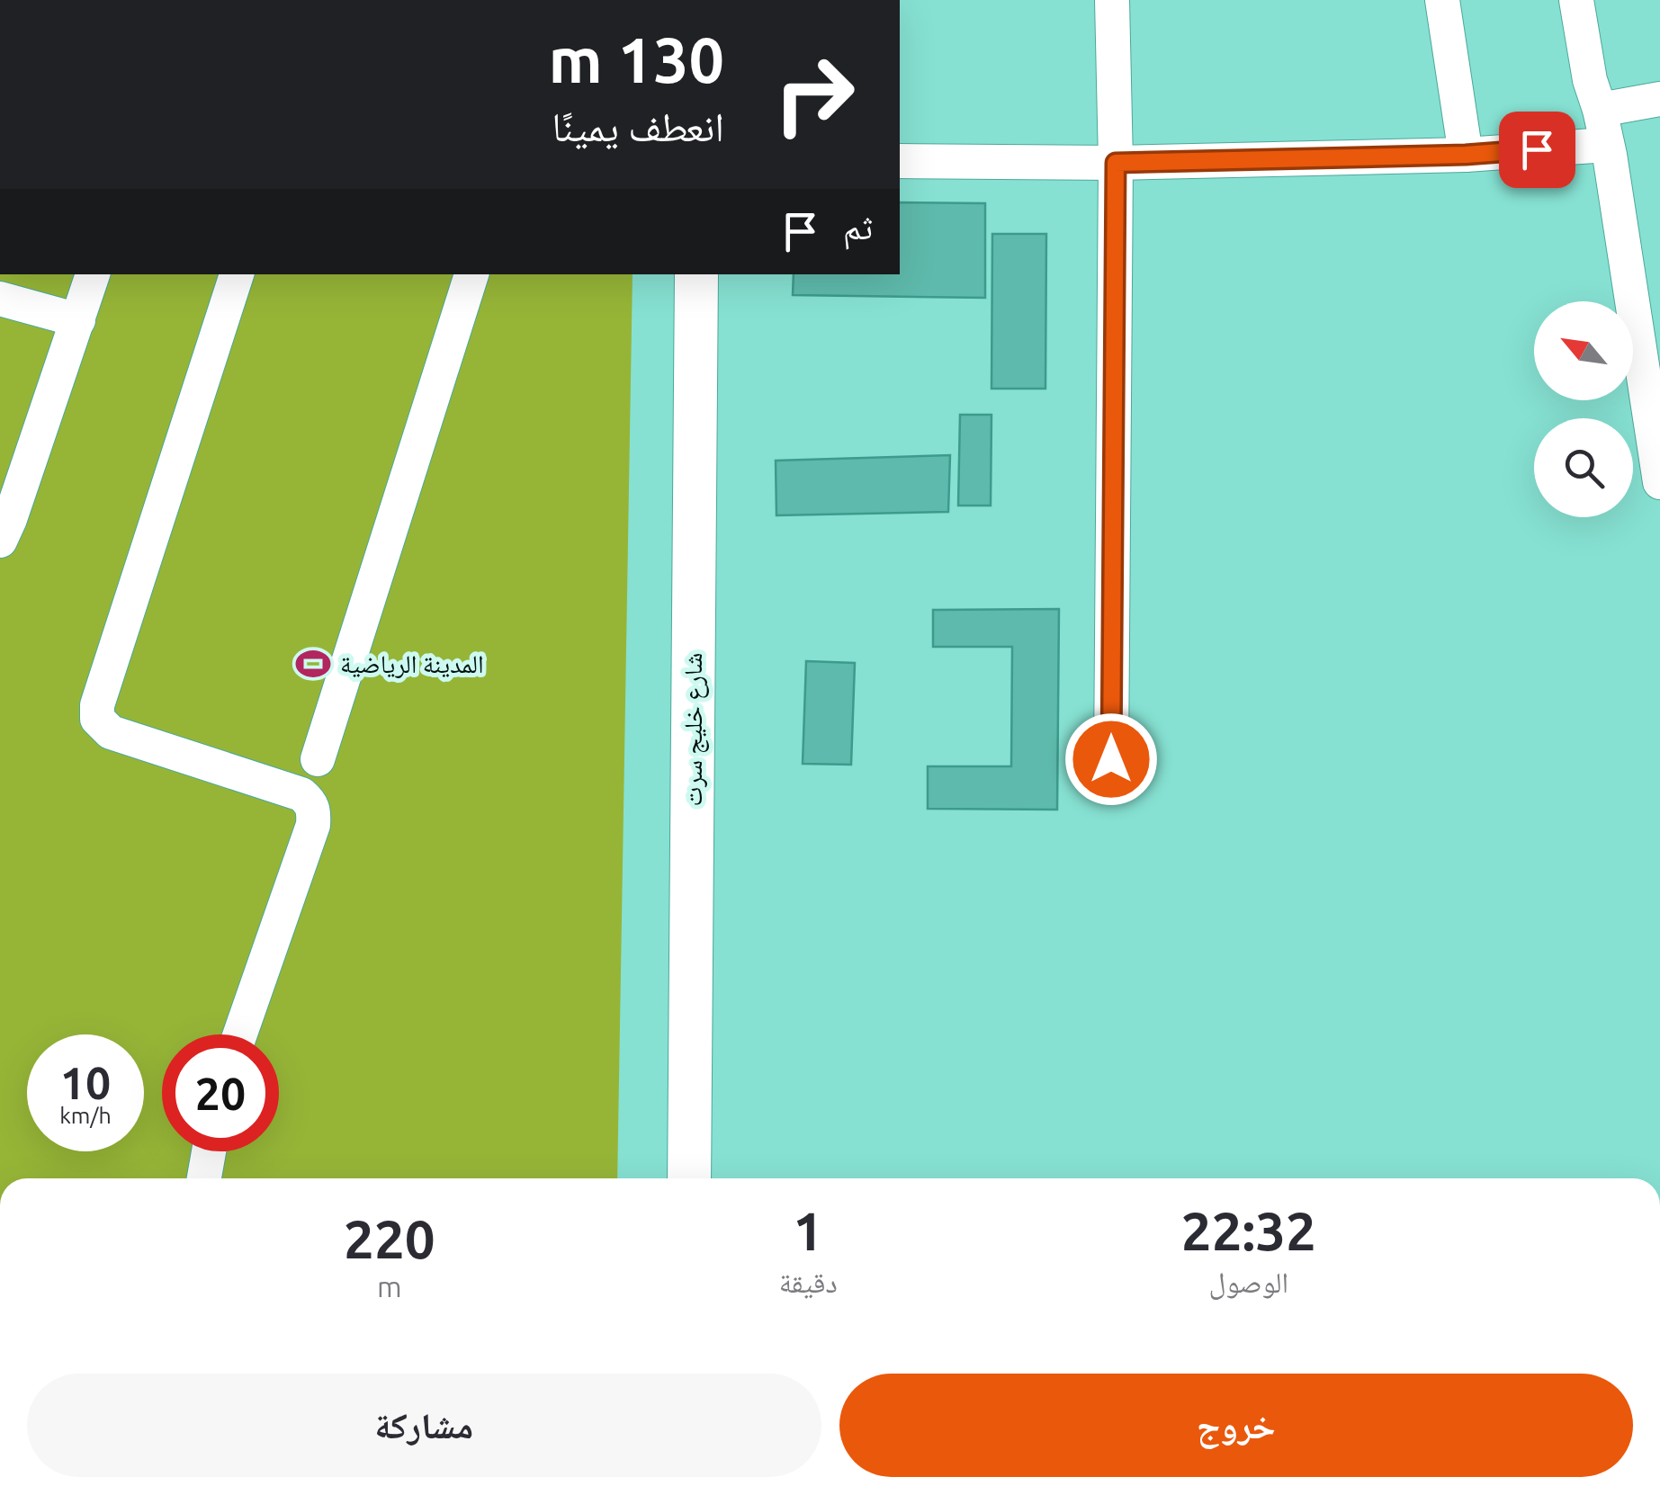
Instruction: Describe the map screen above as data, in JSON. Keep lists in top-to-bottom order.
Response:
{
  "streets": {
    "main road": ["شارع خليج سرت"]
  },
  "places": {
    "sports": ["المدينة الرياضية"]
  },
  "north": "top left",
  "page": {
    "turn": ["130 m", "انعطف يمينًا"],
    "then": "ثم",
    "speed": "10 km/h",
    "limit": "20",
    "eta": [
      "22:32",
      "الوصول",
      "1",
      "دقيقة",
      "220",
      "m"
    ],
    "buttons": ["خروج", "مشاركة"]
  }
}
